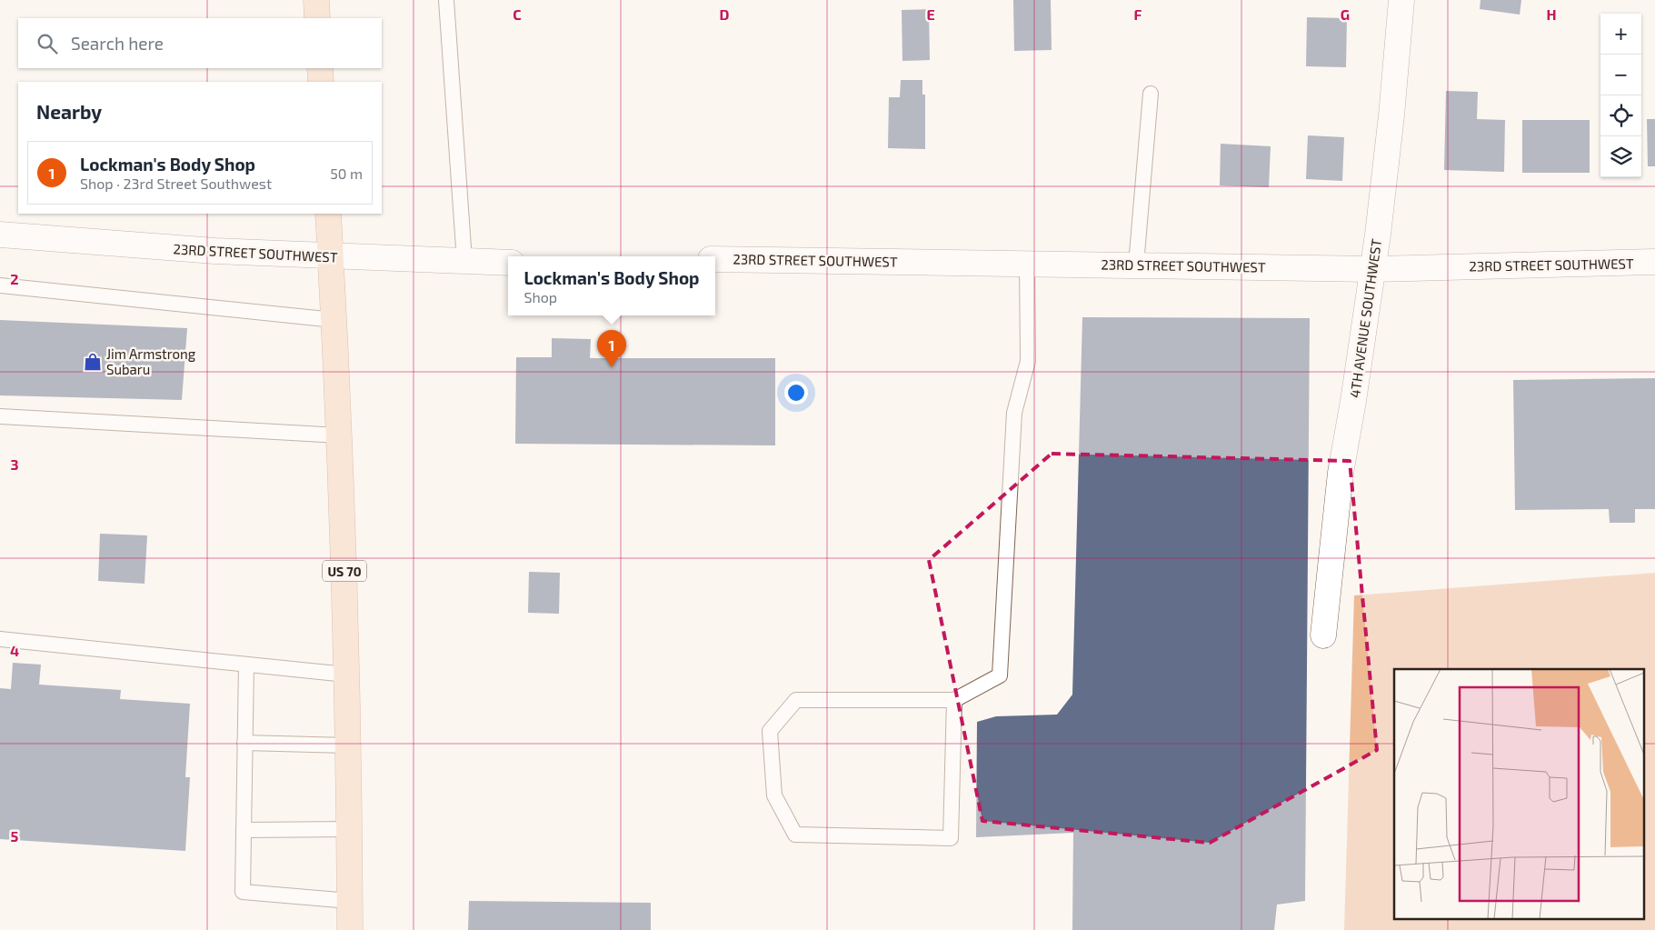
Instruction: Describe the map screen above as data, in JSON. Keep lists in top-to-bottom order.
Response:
{
  "streets": {
    "main road": ["US 70"],
    "street": ["23RD STREET SOUTHWEST", "4TH AVENUE SOUTHWEST"]
  },
  "crossings": [
    ["23RD STREET SOUTHWEST", "4TH AVENUE SOUTHWEST"],
    ["23RD STREET SOUTHWEST", "US 70"]
  ],
  "places": {
    "shop": ["Jim Armstrong Subaru"]
  },
  "page": {
    "map_buttons": ["+", "−"],
    "search": "Search here",
    "heading": "Nearby",
    "list": [
      {
        "mark": "1",
        "name": "Lockman's Body Shop",
        "note": "Shop · 23rd Street Southwest",
        "value": "50 m"
      }
    ],
    "popup": ["Lockman's Body Shop", "Shop"],
    "pins": "1"
  },
  "grid": {
    "columns": [
      "C",
      "D",
      "E",
      "F",
      "G",
      "H"
    ],
    "rows": [
      "2",
      "3",
      "4",
      "5"
    ]
  }
}
